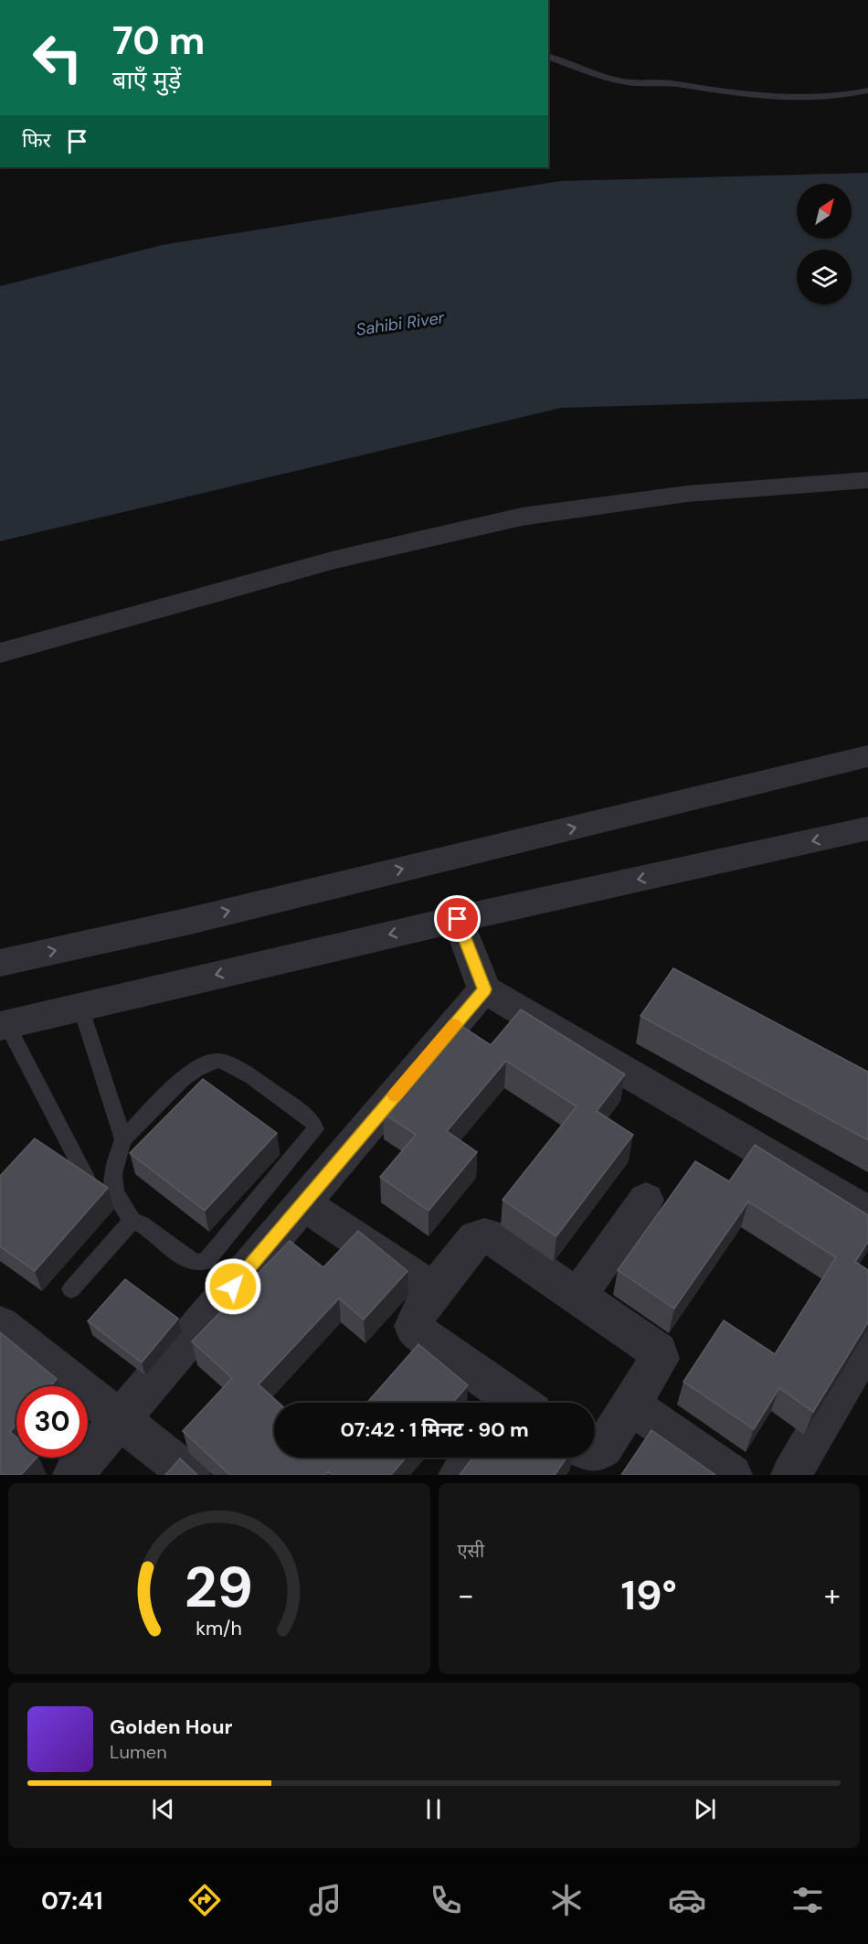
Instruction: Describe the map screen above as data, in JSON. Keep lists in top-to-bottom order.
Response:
{
  "water": ["Sahibi River"],
  "north": "top right",
  "page": {
    "turn": ["70 m", "बाएँ मुड़ें"],
    "then": "फिर",
    "limit": "30",
    "trip": "07:42 · 1 मिनट · 90 m",
    "tile": "एसी",
    "heat": ["−", "19°", "+"],
    "song": ["Golden Hour", "Lumen"],
    "tabs": "07:41",
    "gauge": ["29", "km/h"]
  }
}
